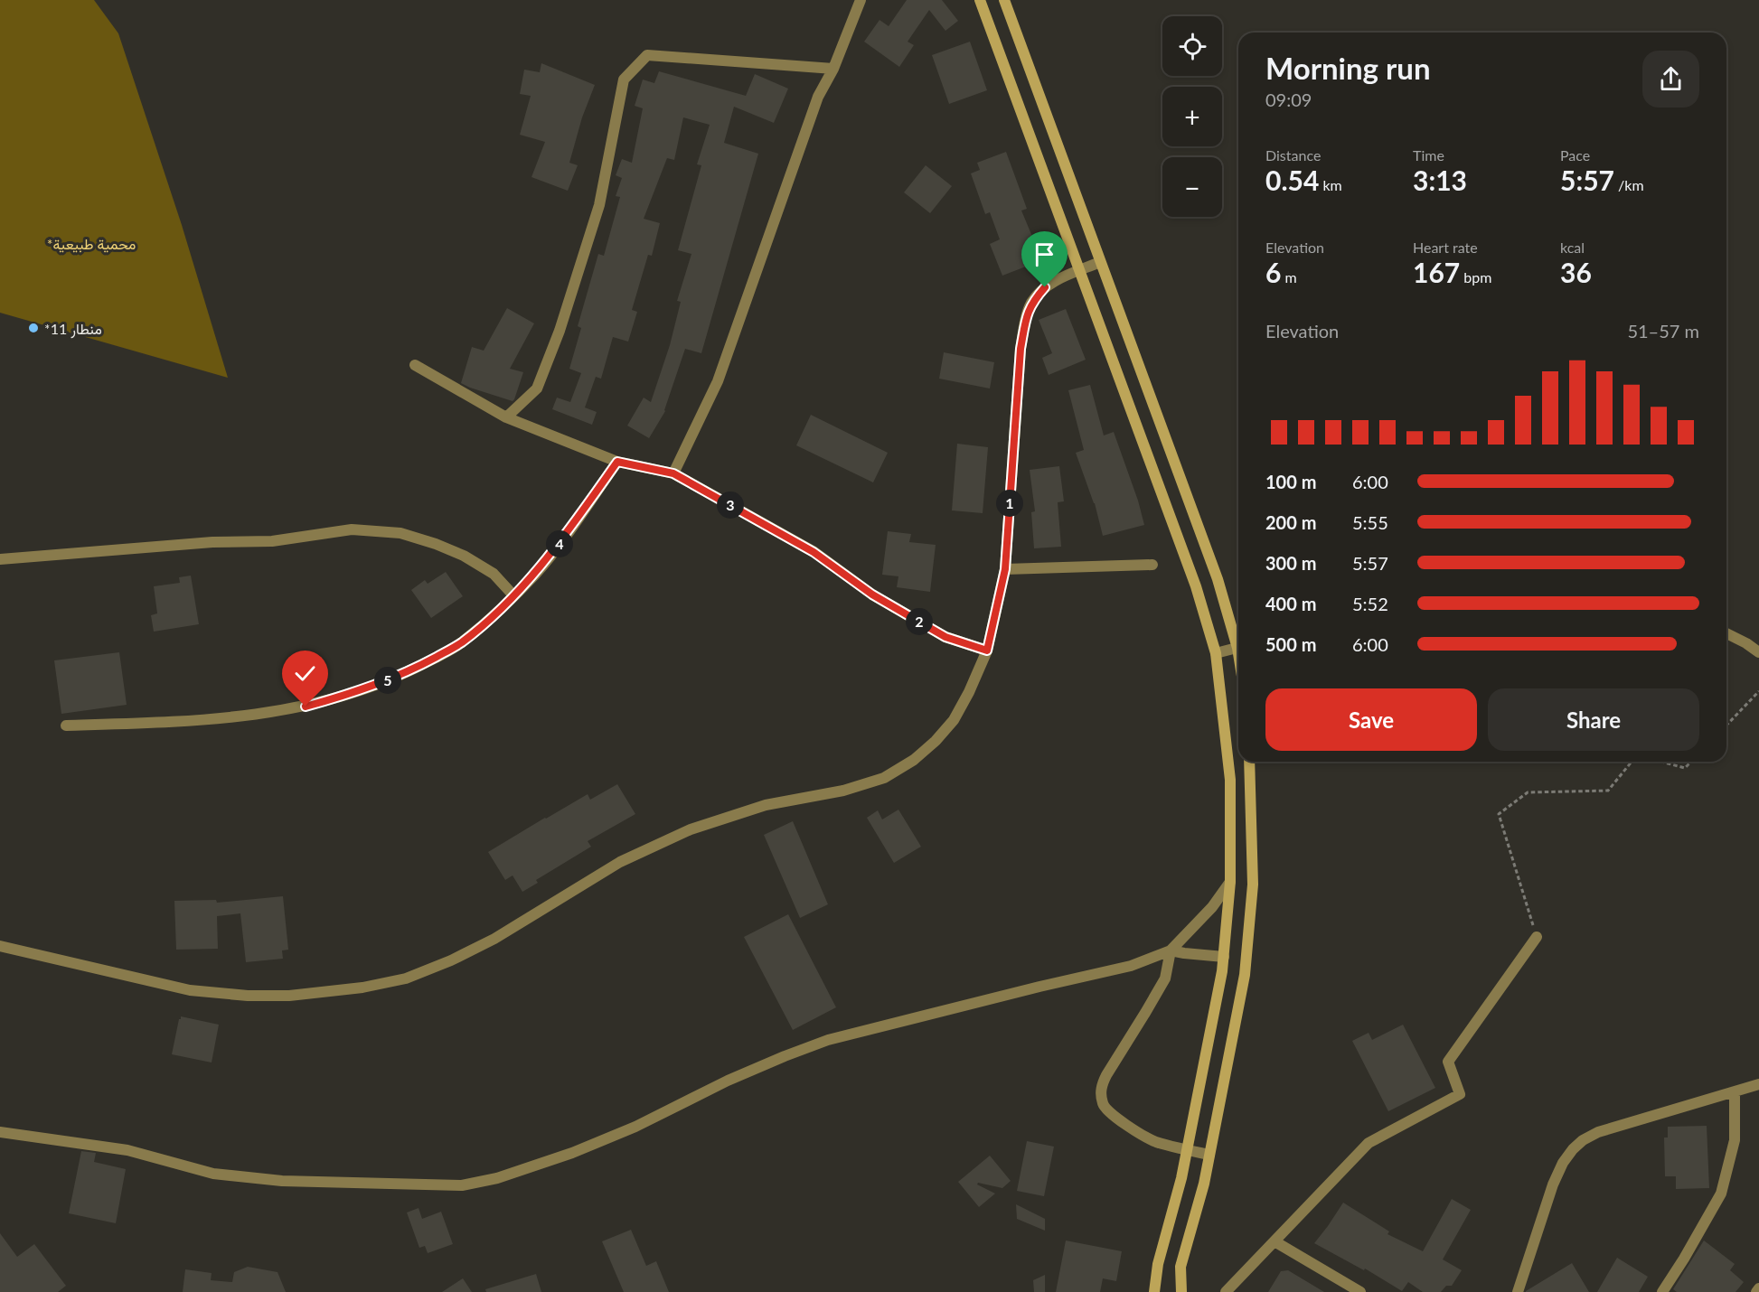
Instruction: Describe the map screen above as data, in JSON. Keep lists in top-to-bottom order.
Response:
{
  "parks": ["*محمية طبيعية"],
  "places": ["*منطار 11"],
  "page": {
    "map_buttons": ["+", "−"],
    "heading": ["Morning run", "09:09"],
    "stats": [
      ["Distance", "0.54 km"],
      ["Time", "3:13"],
      ["Pace", "5:57 /km"],
      ["Elevation", "6 m"],
      ["Heart rate", "167 bpm"],
      ["kcal", "36"]
    ],
    "chart": ["Elevation", "51–57 m"],
    "list": [
      {
        "name": "100 m",
        "note": "6:00"
      },
      {
        "name": "200 m",
        "note": "5:55"
      },
      {
        "name": "300 m",
        "note": "5:57"
      },
      {
        "name": "400 m",
        "note": "5:52"
      },
      {
        "name": "500 m",
        "note": "6:00"
      }
    ],
    "pins": [
      "1",
      "3",
      "4",
      "2",
      "5"
    ],
    "buttons": ["Save", "Share"]
  }
}
